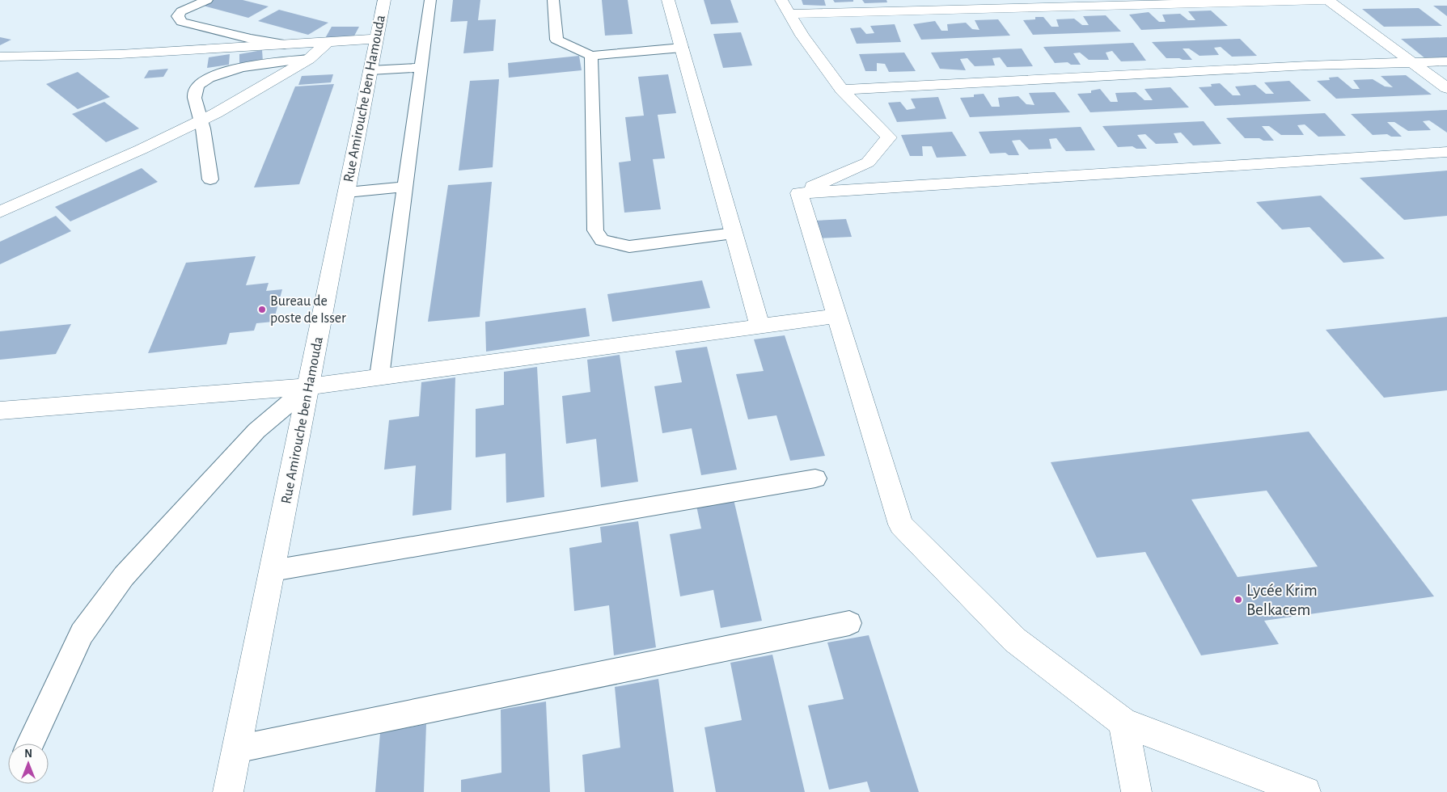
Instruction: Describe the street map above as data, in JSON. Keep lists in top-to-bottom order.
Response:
{
  "streets": {
    "street": ["Rue Amirouche ben Hamouda"]
  },
  "places": ["Bureau de poste de Isser", "Lycée Krim Belkacem"],
  "north": "top"
}
